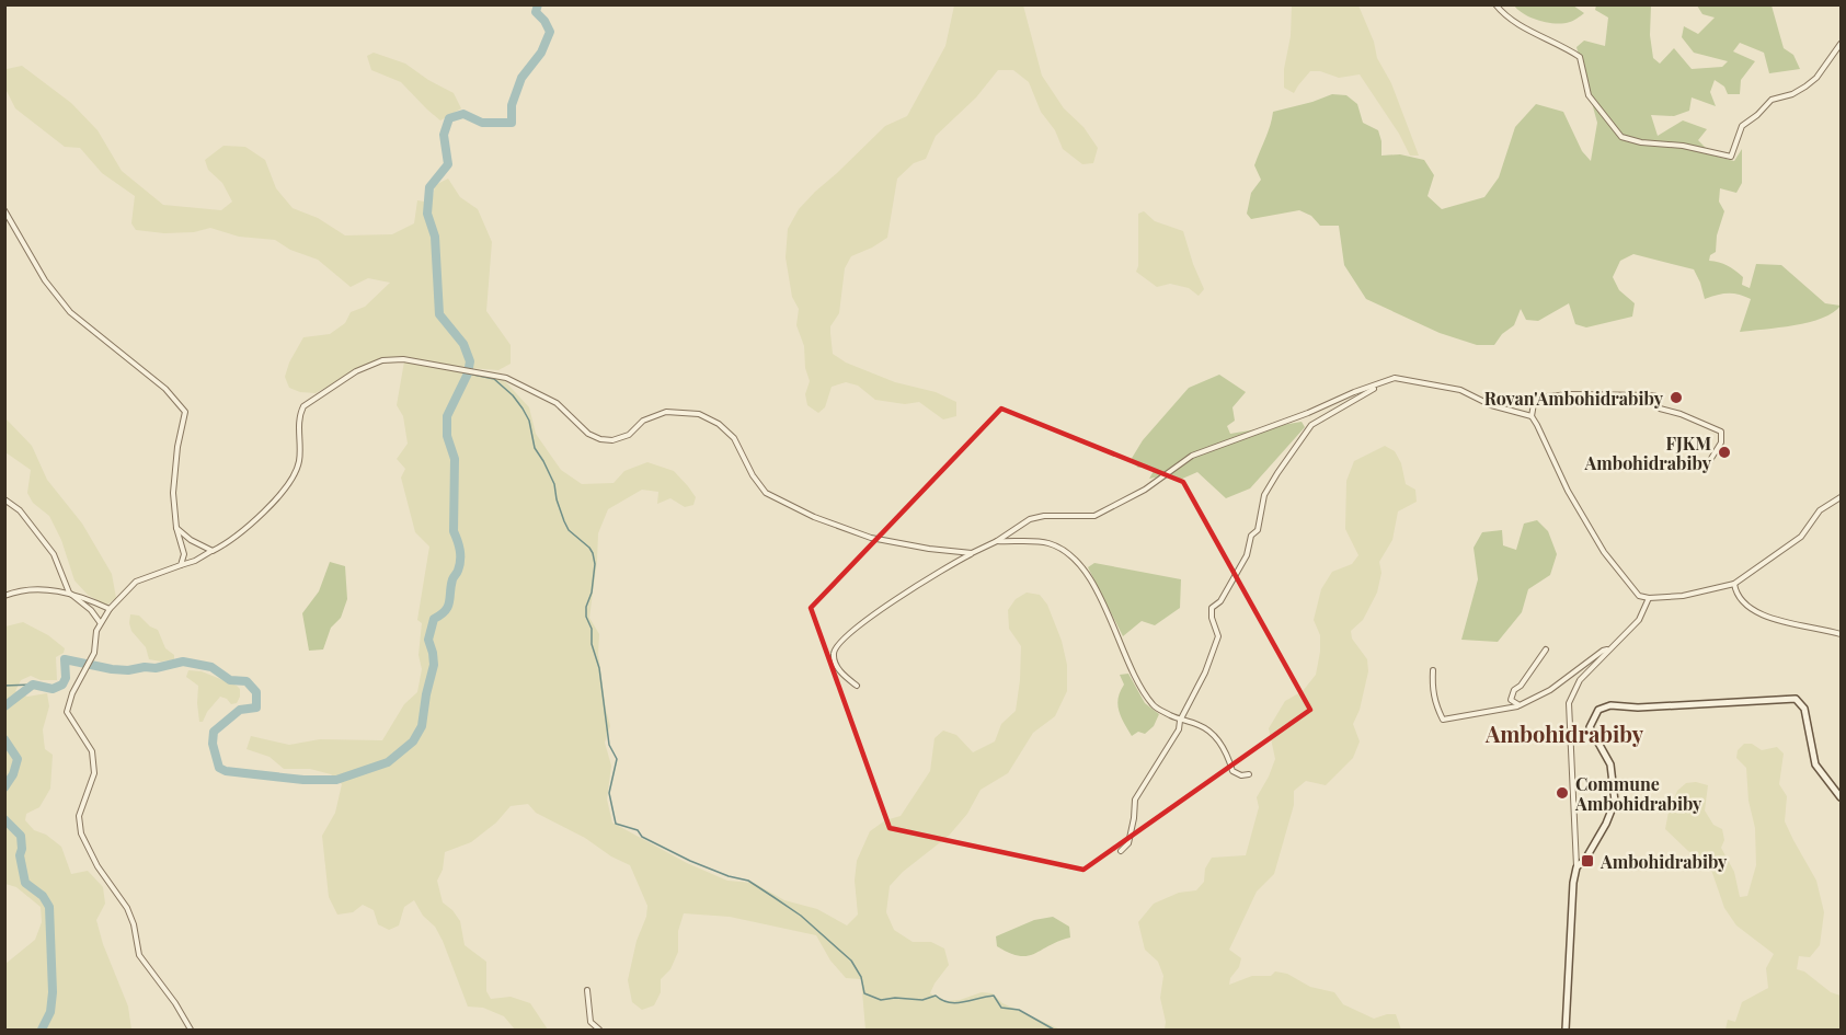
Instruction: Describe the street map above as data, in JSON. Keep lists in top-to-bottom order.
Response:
{
  "districts": ["Ambohidrabiby"],
  "places": {
    "other": ["Rovan'Ambohidrabiby", "FJKM Ambohidrabiby", "Commune Ambohidrabiby"],
    "transit": ["Ambohidrabiby"]
  }
}
